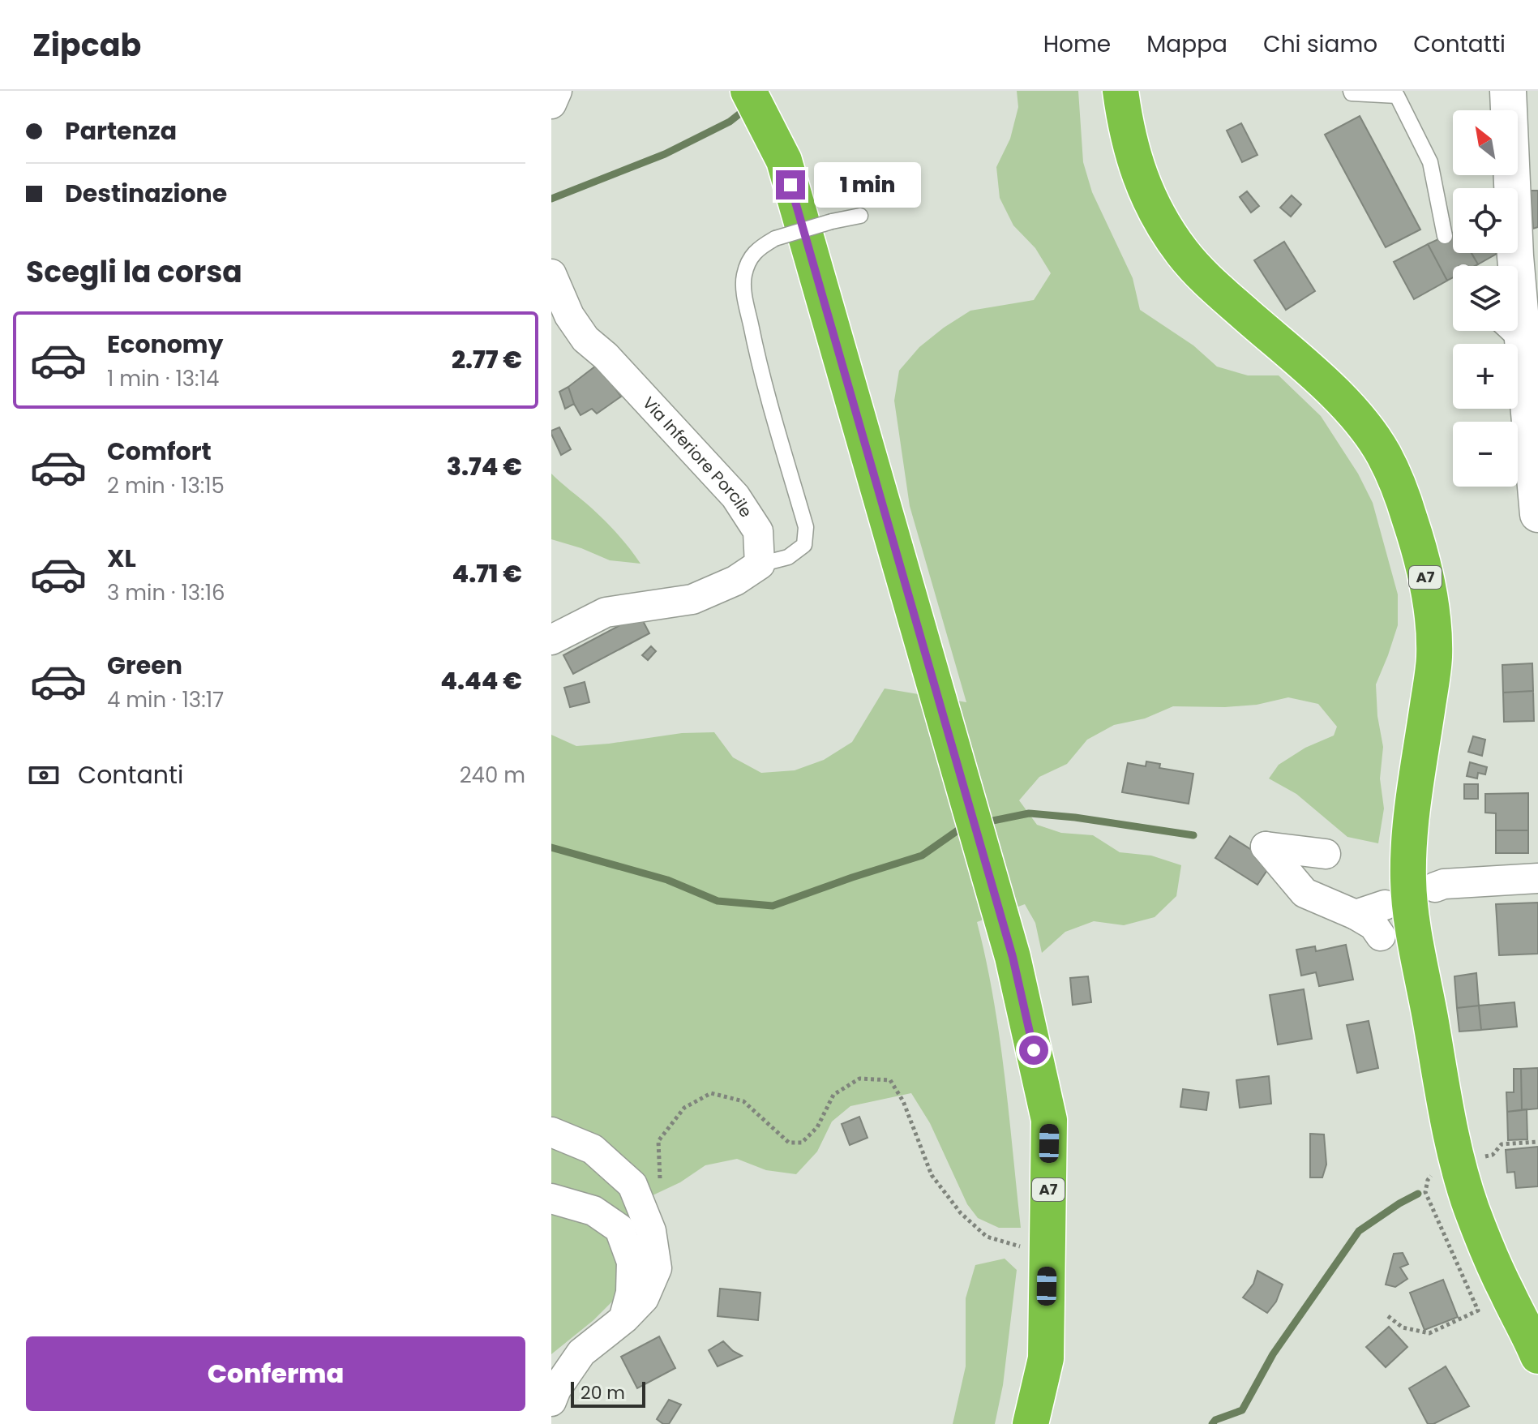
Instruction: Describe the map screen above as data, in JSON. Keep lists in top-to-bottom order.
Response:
{
  "streets": {
    "highway": ["A7"],
    "street": ["Via Inferiore Porcile"]
  },
  "scale_bar": "20 m",
  "north": "top left",
  "page": {
    "header": "Zipcab",
    "nav": [
      "Home",
      "Mappa",
      "Chi siamo",
      "Contatti"
    ],
    "banner": ["Partenza", "Destinazione"],
    "map_buttons": ["+", "−"],
    "bubble": "1 min",
    "heading": "Scegli la corsa",
    "list": [
      {
        "name": "Economy",
        "note": "1 min · 13:14",
        "value": "2.77 €"
      },
      {
        "name": "Comfort",
        "note": "2 min · 13:15",
        "value": "3.74 €"
      },
      {
        "name": "XL",
        "note": "3 min · 13:16",
        "value": "4.71 €"
      },
      {
        "name": "Green",
        "note": "4 min · 13:17",
        "value": "4.44 €"
      }
    ],
    "pay": ["Contanti", "240 m"],
    "buttons": "Conferma",
    "scale": "20 m"
  }
}
